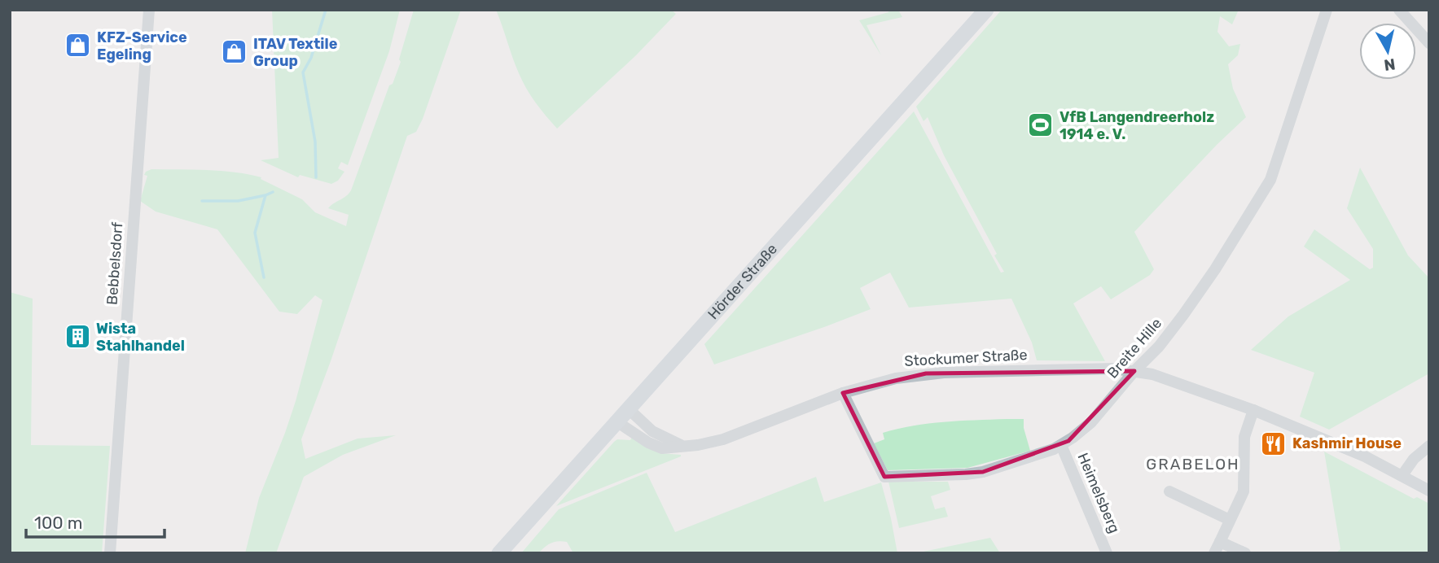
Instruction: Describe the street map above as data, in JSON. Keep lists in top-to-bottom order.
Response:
{
  "streets": {
    "main road": ["Hörder Straße"],
    "street": [
      "Bebbelsdorf",
      "Breite Hille",
      "Stockumer Straße",
      "Heimelsberg"
    ]
  },
  "crossings": [
    ["Hörder Straße", "Stockumer Straße"],
    ["Breite Hille", "Stockumer Straße"],
    ["Breite Hille", "Heimelsberg"]
  ],
  "districts": ["GRABELOH"],
  "places": {
    "shop": ["KFZ-Service Egeling", "ITAV Textile Group"],
    "sports": ["VfB Langendreerholz 1914 e. V."],
    "building": ["Wista Stahlhandel"],
    "restaurant": ["Kashmir House"]
  },
  "scale_bar": "100 m",
  "north": "bottom"
}
